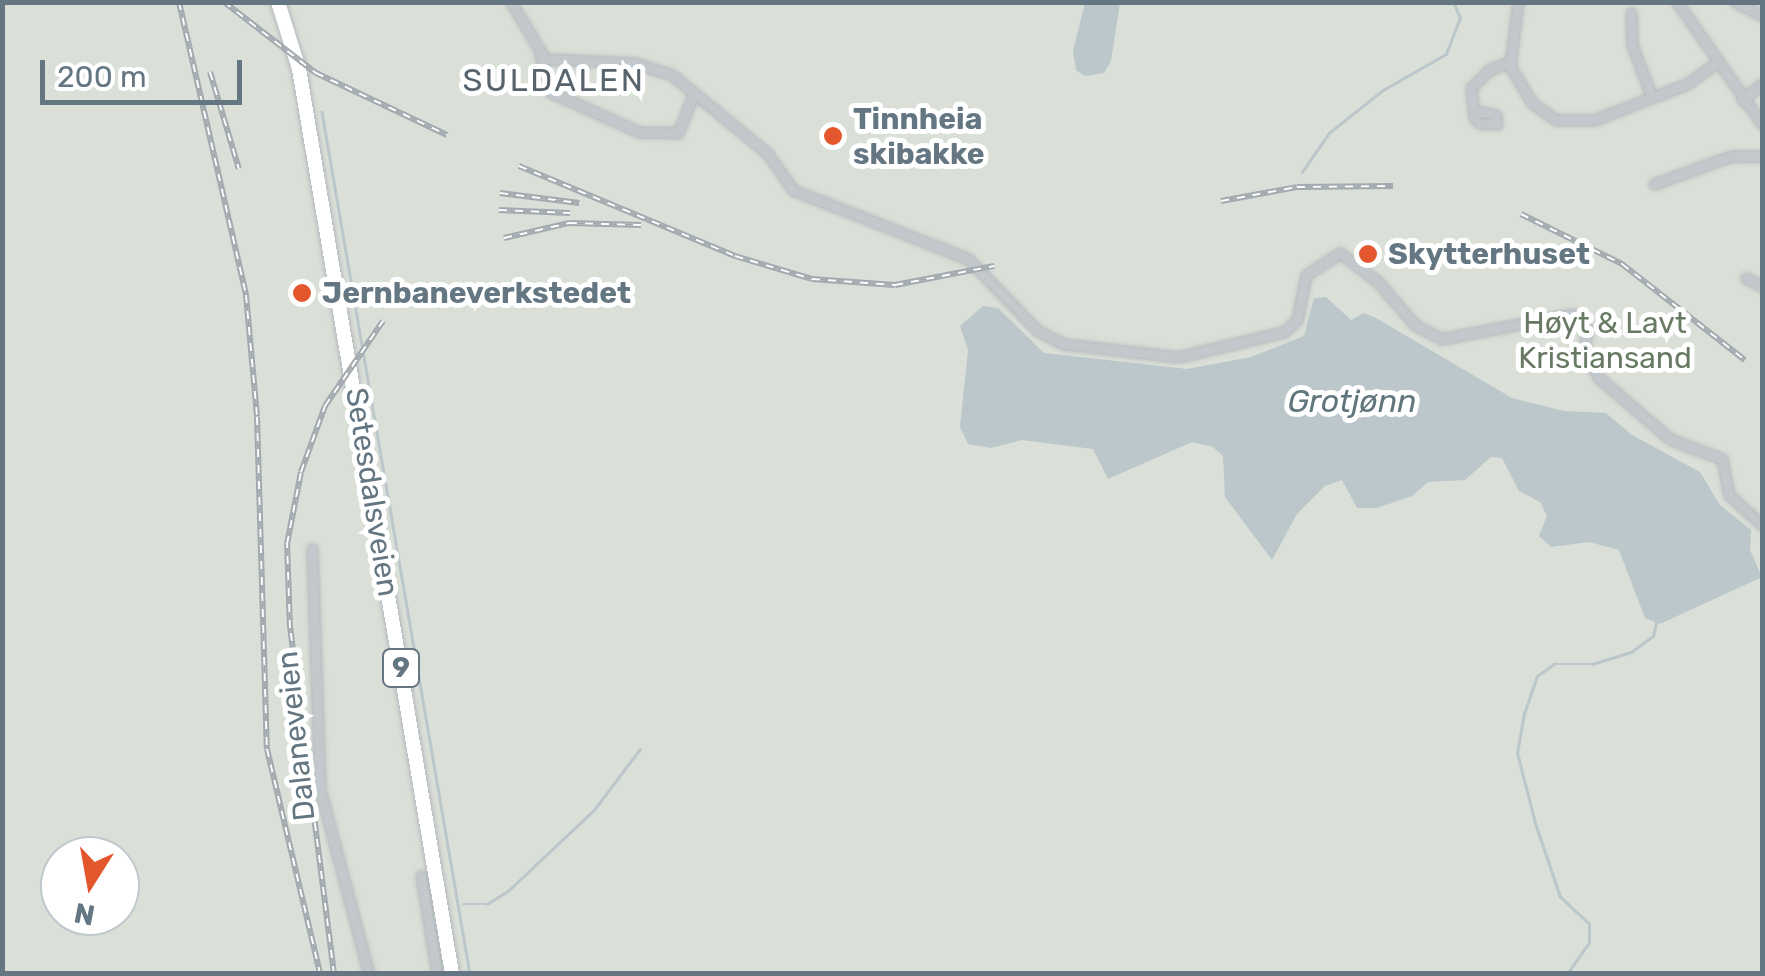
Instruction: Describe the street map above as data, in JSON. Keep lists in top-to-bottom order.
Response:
{
  "streets": {
    "highway": ["Setesdalsveien", "9"],
    "street": ["Dalaneveien"]
  },
  "districts": ["SULDALEN"],
  "water": ["Grotjønn"],
  "parks": ["Høyt & Lavt Kristiansand"],
  "places": ["Tinnheia skibakke", "Skytterhuset", "Jernbaneverkstedet"],
  "scale_bar": "200 m",
  "north": "bottom"
}
